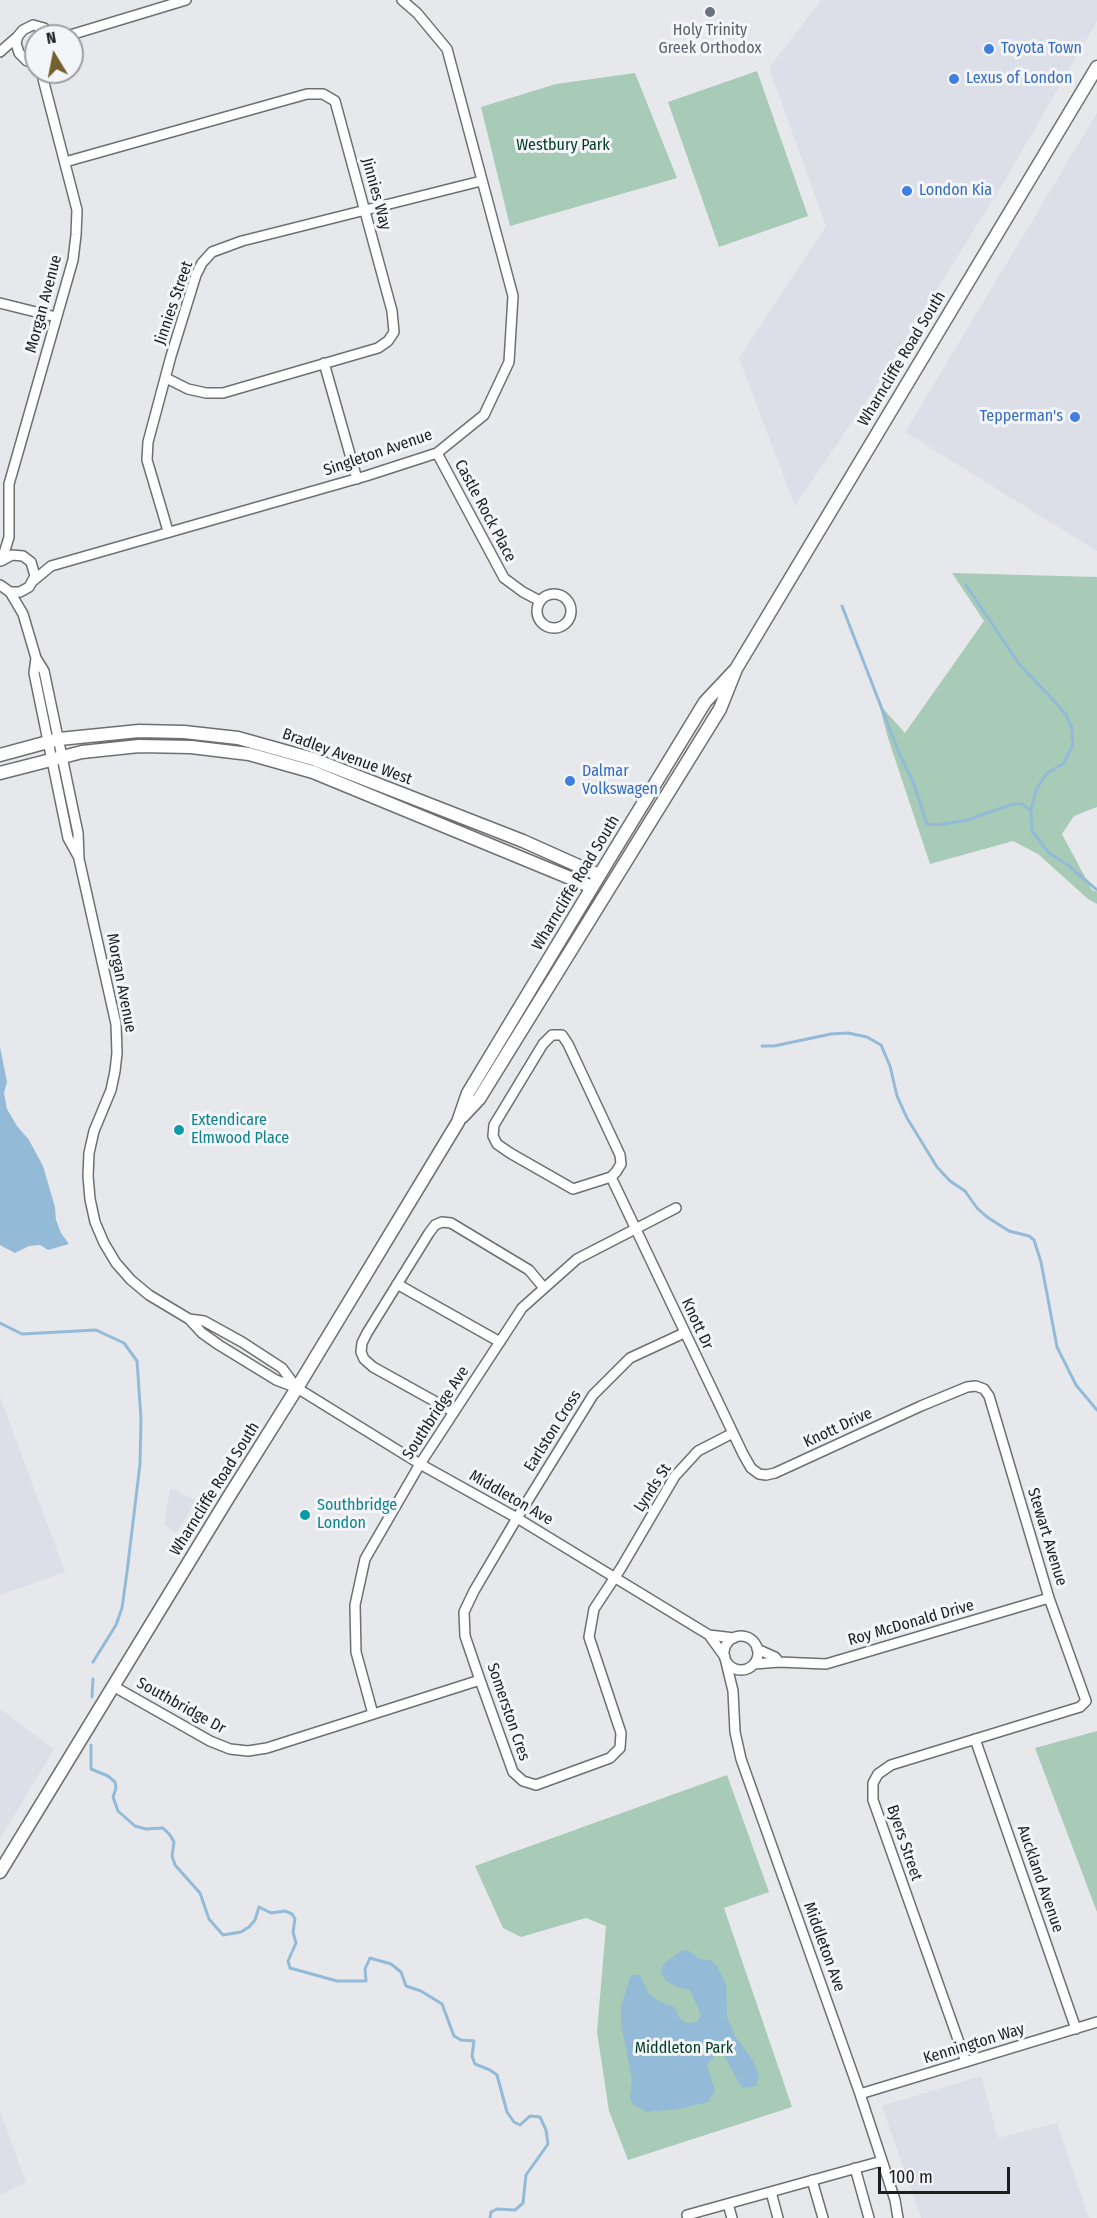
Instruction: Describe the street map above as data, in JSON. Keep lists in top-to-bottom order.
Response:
{
  "streets": {
    "main road": ["Wharncliffe Road South", "Bradley Avenue West"],
    "street": [
      "Jinnies Way",
      "Jinnies Street",
      "Morgan Avenue",
      "Singleton Avenue",
      "Castle Rock Place",
      "Knott Dr",
      "Southbridge Ave",
      "Knott Drive",
      "Earlston Cross",
      "Lynds St",
      "Middleton Ave",
      "Stewart Avenue",
      "Roy McDonald Drive",
      "Southbridge Dr",
      "Somerston Cres",
      "Byers Street",
      "Auckland Avenue",
      "Kennington Way"
    ]
  },
  "crossings": [
    ["Jinnies Way", "Jinnies Street"],
    ["Jinnies Way", "Morgan Avenue"],
    ["Jinnies Street", "Singleton Avenue"],
    ["Morgan Avenue", "Wharncliffe Road South"],
    ["Morgan Avenue", "Singleton Avenue"],
    ["Morgan Avenue", "Bradley Avenue West"],
    ["Morgan Avenue", "Middleton Ave"],
    ["Wharncliffe Road South", "Bradley Avenue West"],
    ["Wharncliffe Road South", "Middleton Ave"],
    ["Wharncliffe Road South", "Southbridge Dr"],
    ["Singleton Avenue", "Castle Rock Place"],
    ["Knott Dr", "Southbridge Ave"],
    ["Knott Dr", "Knott Drive"],
    ["Knott Dr", "Earlston Cross"],
    ["Knott Dr", "Lynds St"],
    ["Southbridge Ave", "Middleton Ave"],
    ["Southbridge Ave", "Southbridge Dr"],
    ["Knott Drive", "Lynds St"],
    ["Knott Drive", "Stewart Avenue"],
    ["Earlston Cross", "Middleton Ave"],
    ["Earlston Cross", "Somerston Cres"],
    ["Lynds St", "Middleton Ave"],
    ["Lynds St", "Somerston Cres"],
    ["Middleton Ave", "Roy McDonald Drive"],
    ["Middleton Ave", "Somerston Cres"],
    ["Middleton Ave", "Kennington Way"],
    ["Stewart Avenue", "Roy McDonald Drive"],
    ["Stewart Avenue", "Byers Street"],
    ["Southbridge Dr", "Somerston Cres"],
    ["Byers Street", "Auckland Avenue"],
    ["Byers Street", "Kennington Way"],
    ["Auckland Avenue", "Kennington Way"]
  ],
  "parks": ["Westbury Park", "Middleton Park"],
  "places": [
    "Holy Trinity Greek Orthodox",
    "Toyota Town",
    "Lexus of London",
    "London Kia",
    "Tepperman's",
    "Dalmar Volkswagen",
    "Extendicare Elmwood Place",
    "Southbridge London"
  ],
  "scale_bar": "100 m",
  "north": "top"
}
